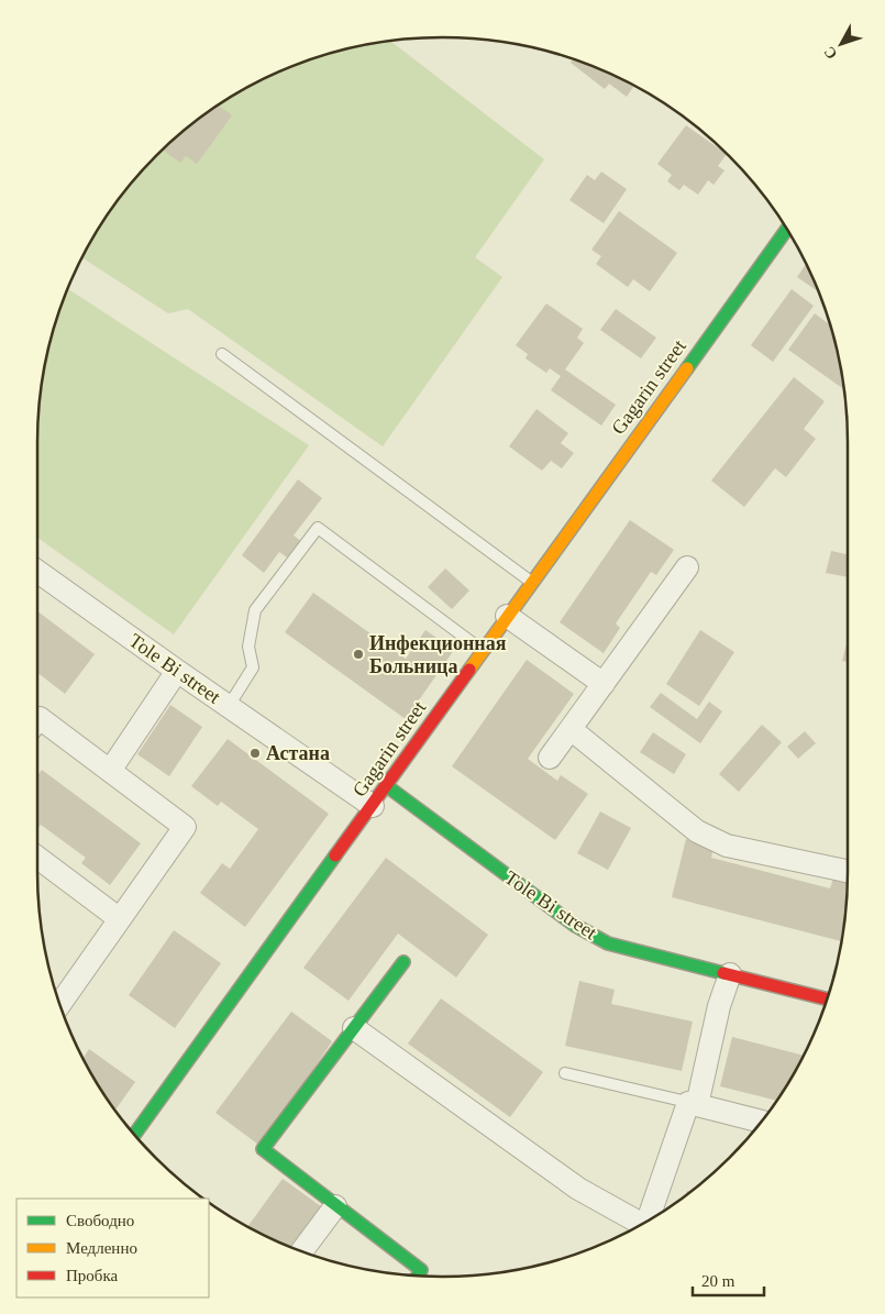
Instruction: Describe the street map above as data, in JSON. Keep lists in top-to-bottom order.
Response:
{
  "streets": {
    "street": ["Gagarin street", "Tole Bi street"]
  },
  "crossings": [
    ["Gagarin street", "Tole Bi street"]
  ],
  "places": ["Инфекционная Больница", "Астана"],
  "legend": ["Свободно", "Медленно", "Пробка"],
  "scale_bar": "20 m",
  "north": "bottom left"
}
